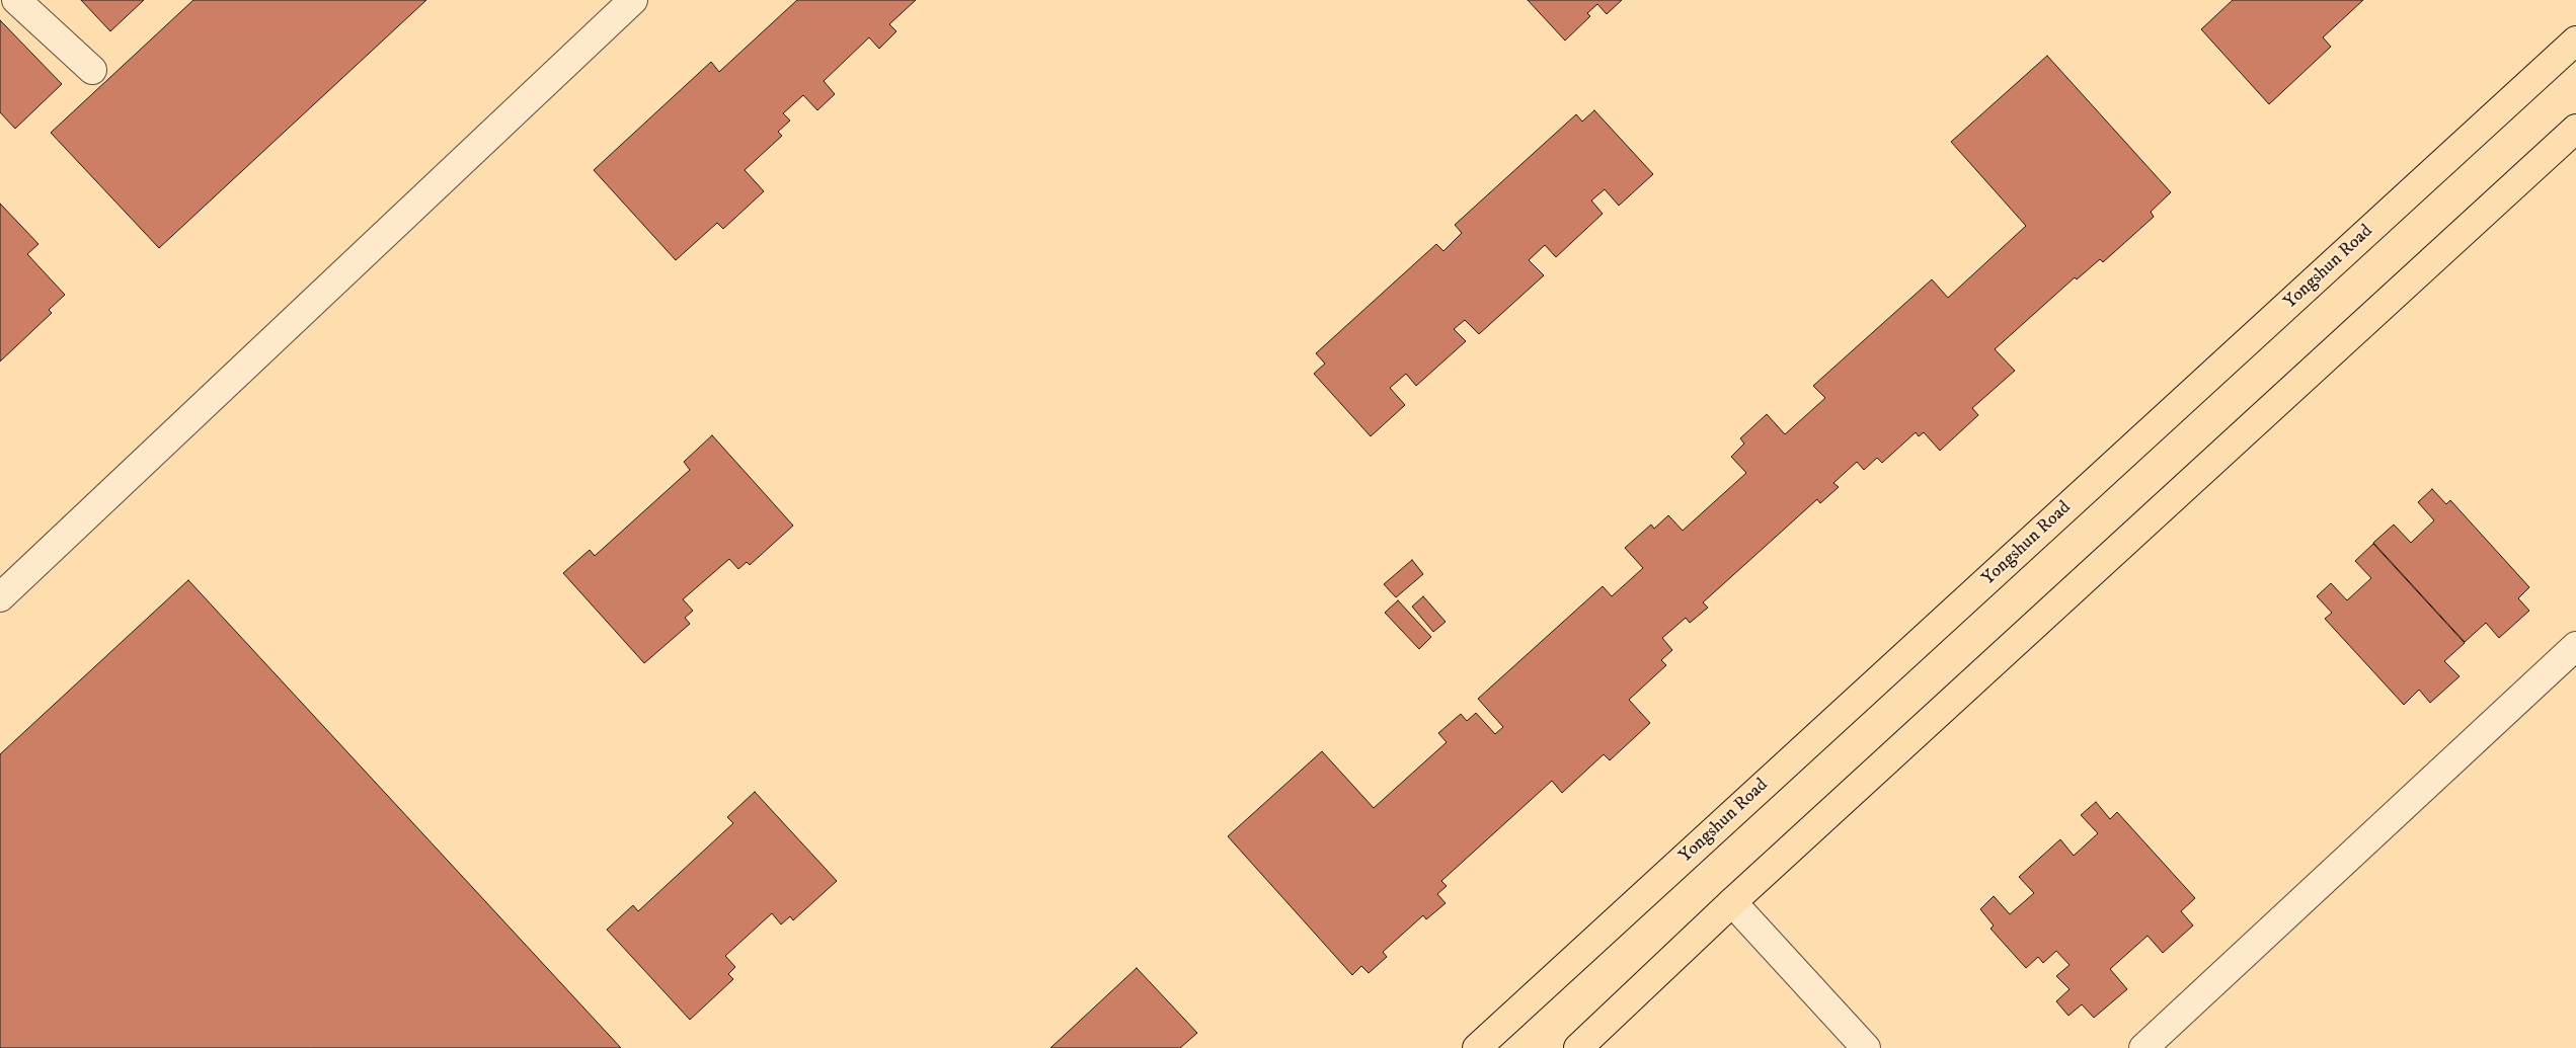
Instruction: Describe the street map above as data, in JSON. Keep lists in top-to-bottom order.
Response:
{
  "streets": {
    "main road": ["Yongshun Road"]
  }
}
